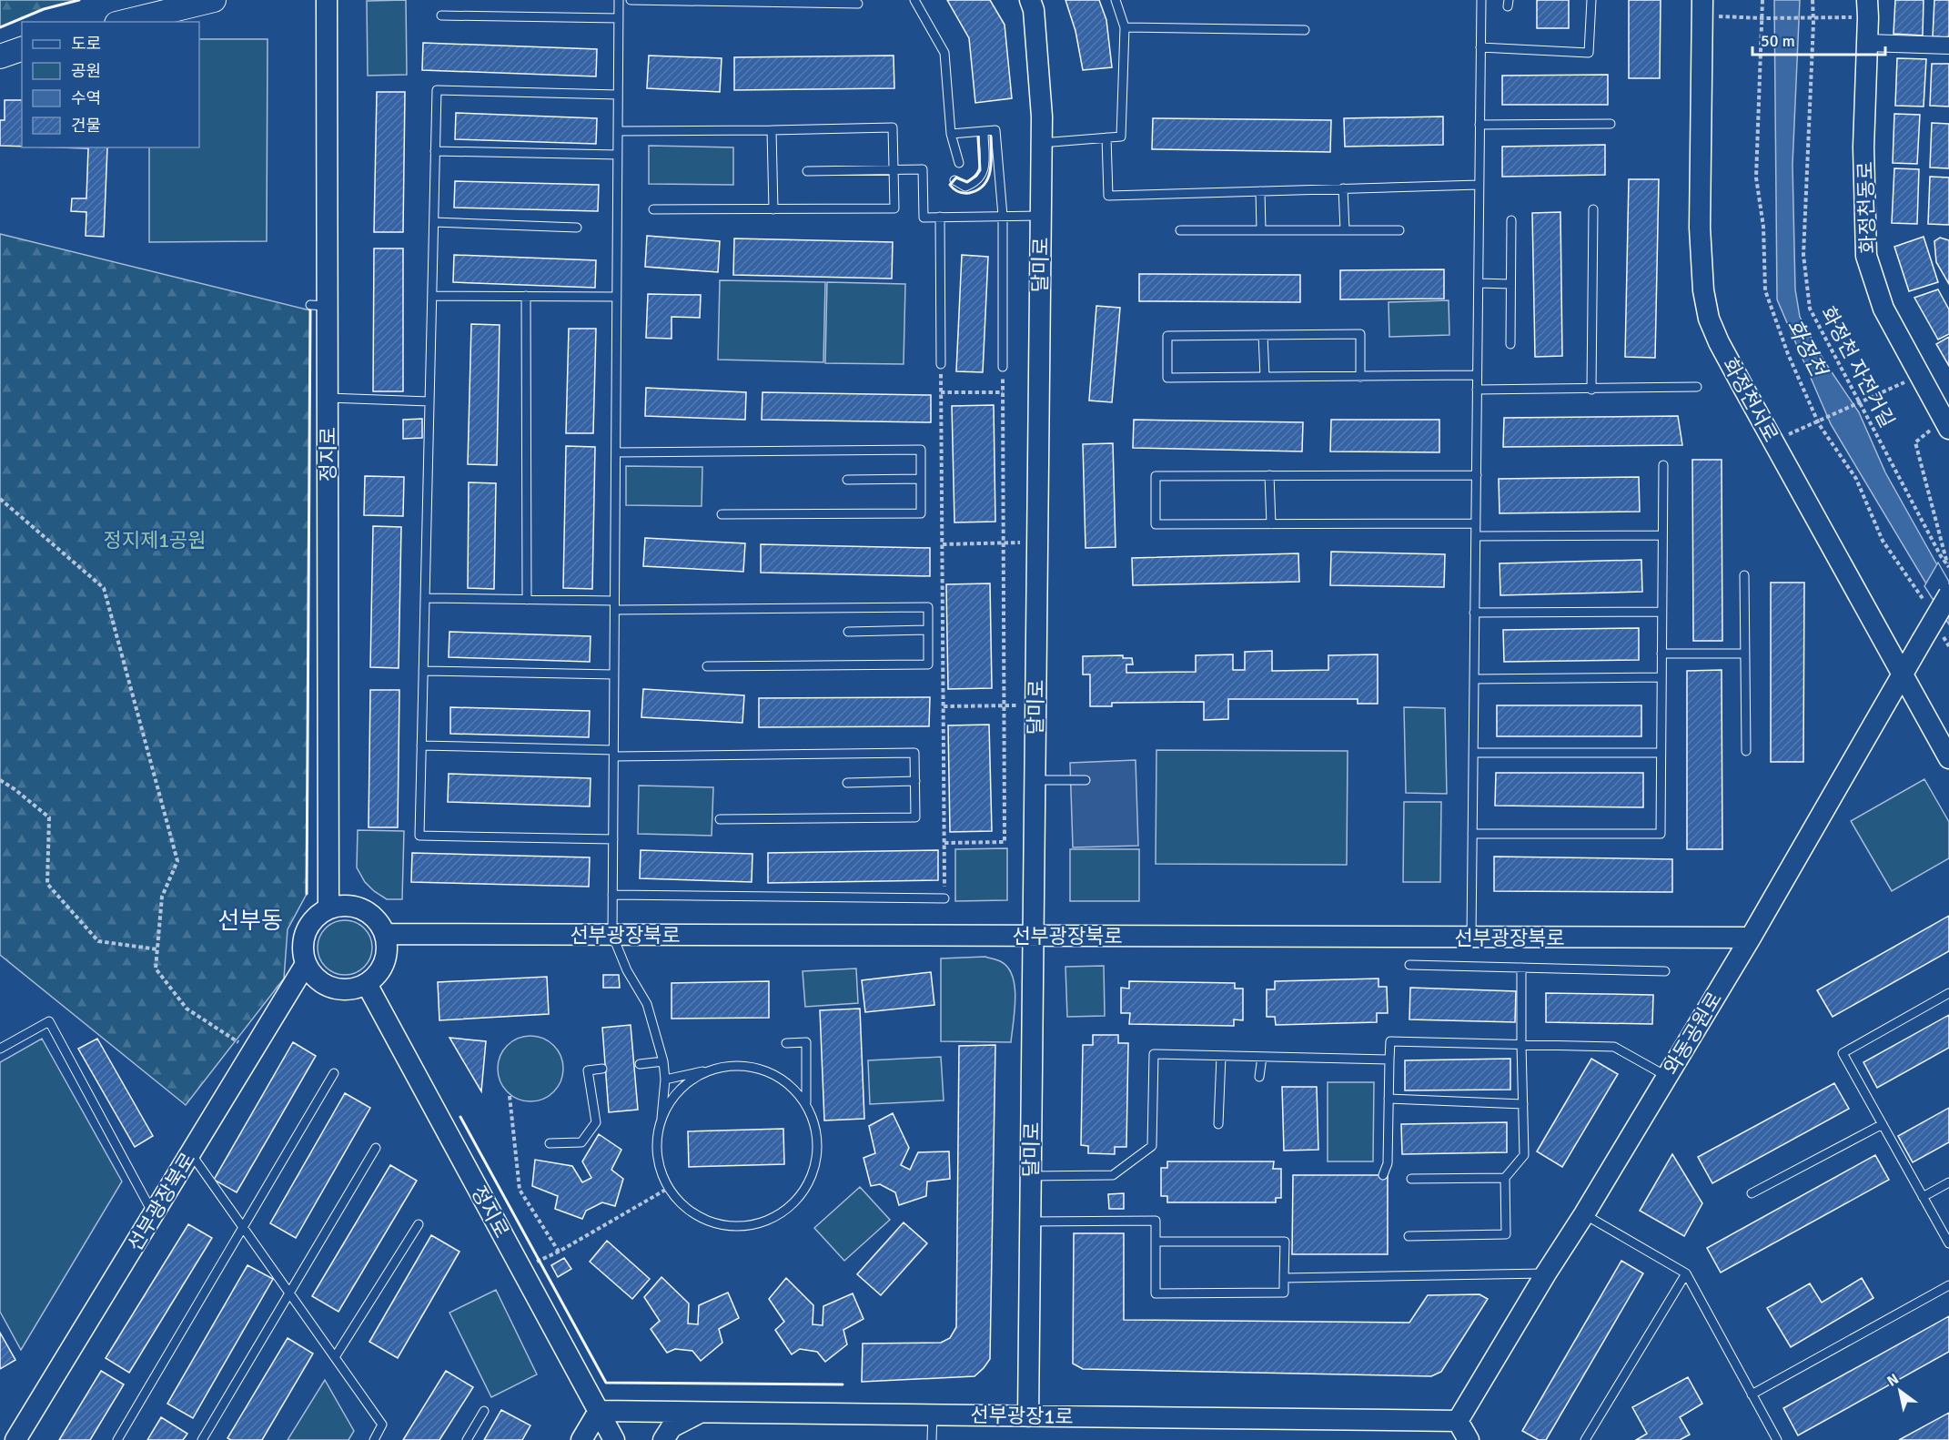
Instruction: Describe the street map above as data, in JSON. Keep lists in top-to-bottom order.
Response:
{
  "streets": {
    "street": [
      "화정천동로",
      "달미로",
      "화정천서로",
      "정지로",
      "선부광장북로",
      "와동공원로",
      "선부광장1로"
    ],
    "path": ["화정천 자전거길"]
  },
  "crossings": [
    ["달미로", "선부광장북로"],
    ["달미로", "선부광장1로"],
    ["화정천서로", "와동공원로"],
    ["정지로", "선부광장북로"],
    ["정지로", "선부광장1로"],
    ["선부광장북로", "와동공원로"],
    ["와동공원로", "선부광장1로"]
  ],
  "districts": ["선부동"],
  "water": ["화정천"],
  "parks": ["정지제1공원"],
  "legend": [
    "도로",
    "공원",
    "수역",
    "건물"
  ],
  "scale_bar": "50 m",
  "north": "top left"
}
